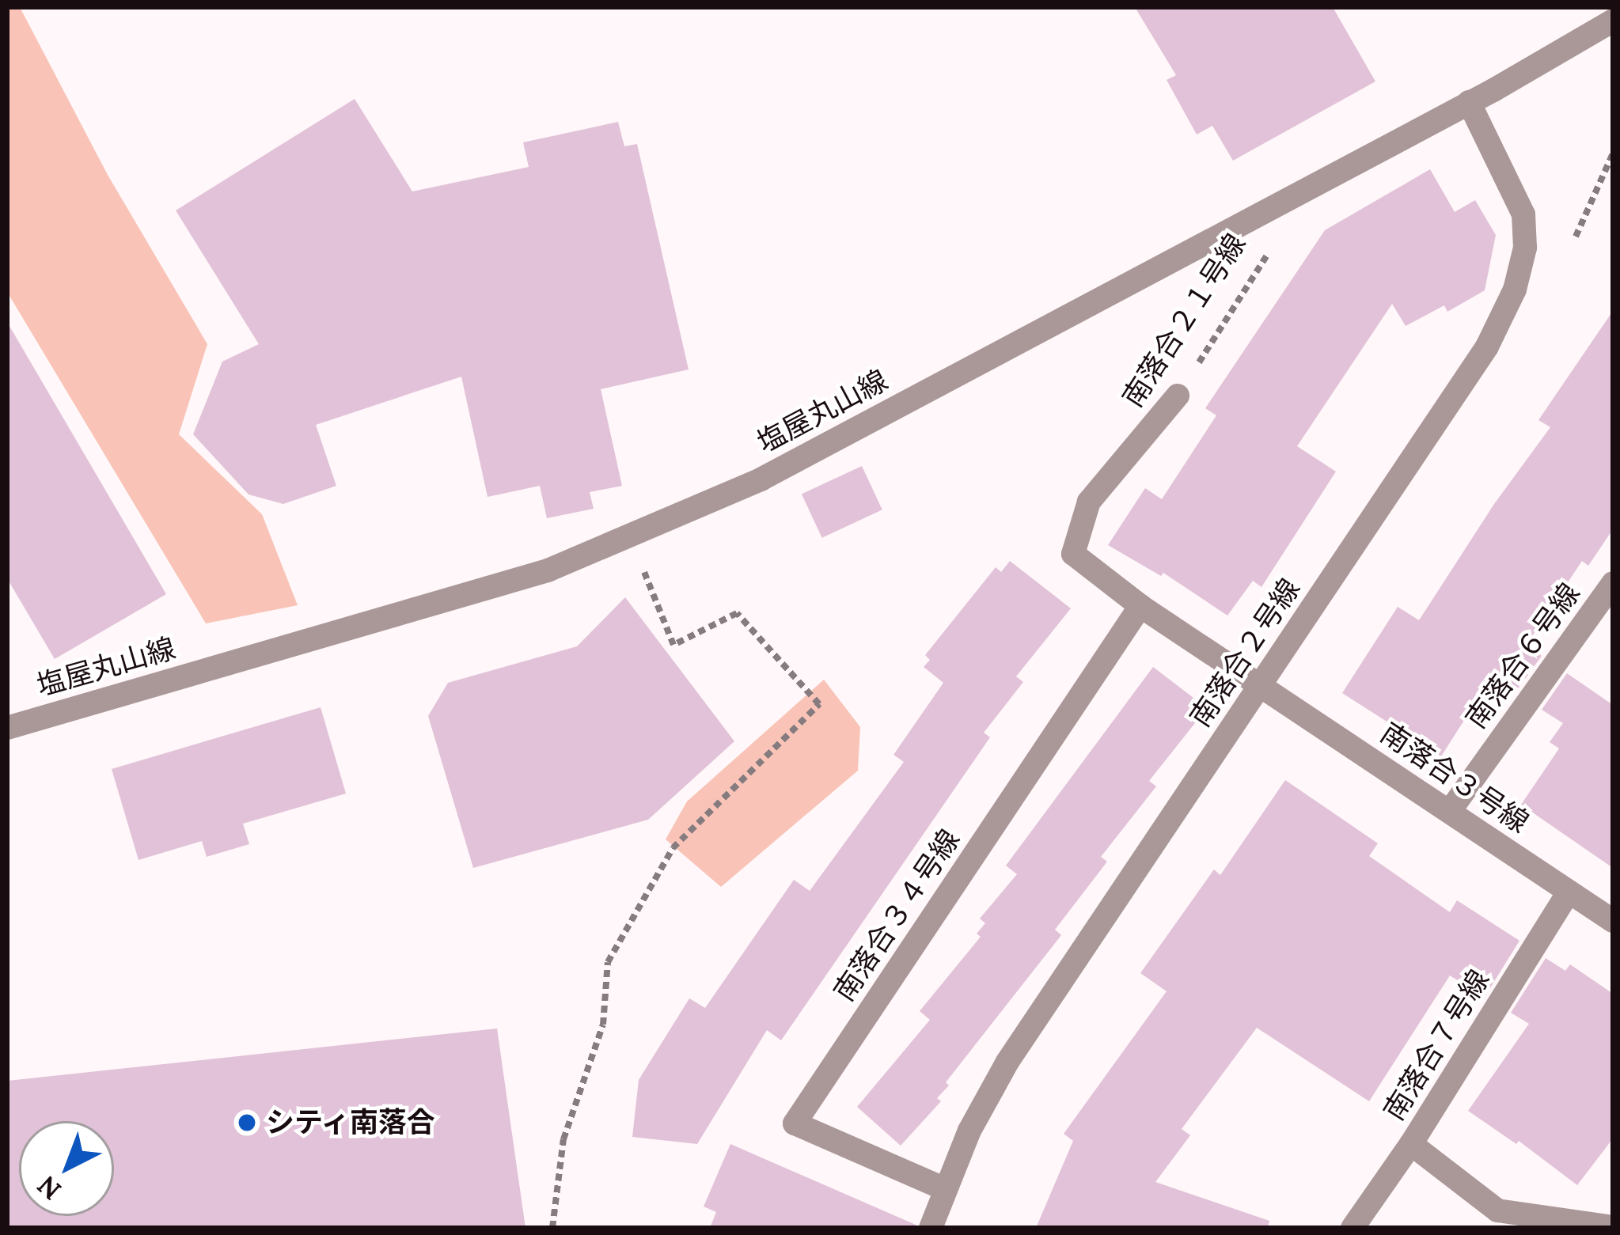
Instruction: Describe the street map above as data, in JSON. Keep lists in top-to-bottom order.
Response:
{
  "streets": {
    "street": [
      "南落合２１号線",
      "塩屋丸山線",
      "南落合２号線",
      "南落合６号線",
      "南落合３号線",
      "南落合３４号線",
      "南落合７号線"
    ]
  },
  "crossings": [
    ["南落合２１号線", "塩屋丸山線"],
    ["南落合２１号線", "南落合２号線"],
    ["南落合２１号線", "南落合３号線"],
    ["南落合２１号線", "南落合３４号線"],
    ["塩屋丸山線", "南落合２号線"],
    ["南落合２号線", "南落合３号線"],
    ["南落合２号線", "南落合３４号線"],
    ["南落合６号線", "南落合３号線"],
    ["南落合３号線", "南落合７号線"]
  ],
  "places": ["シティ南落合"],
  "north": "bottom left"
}
